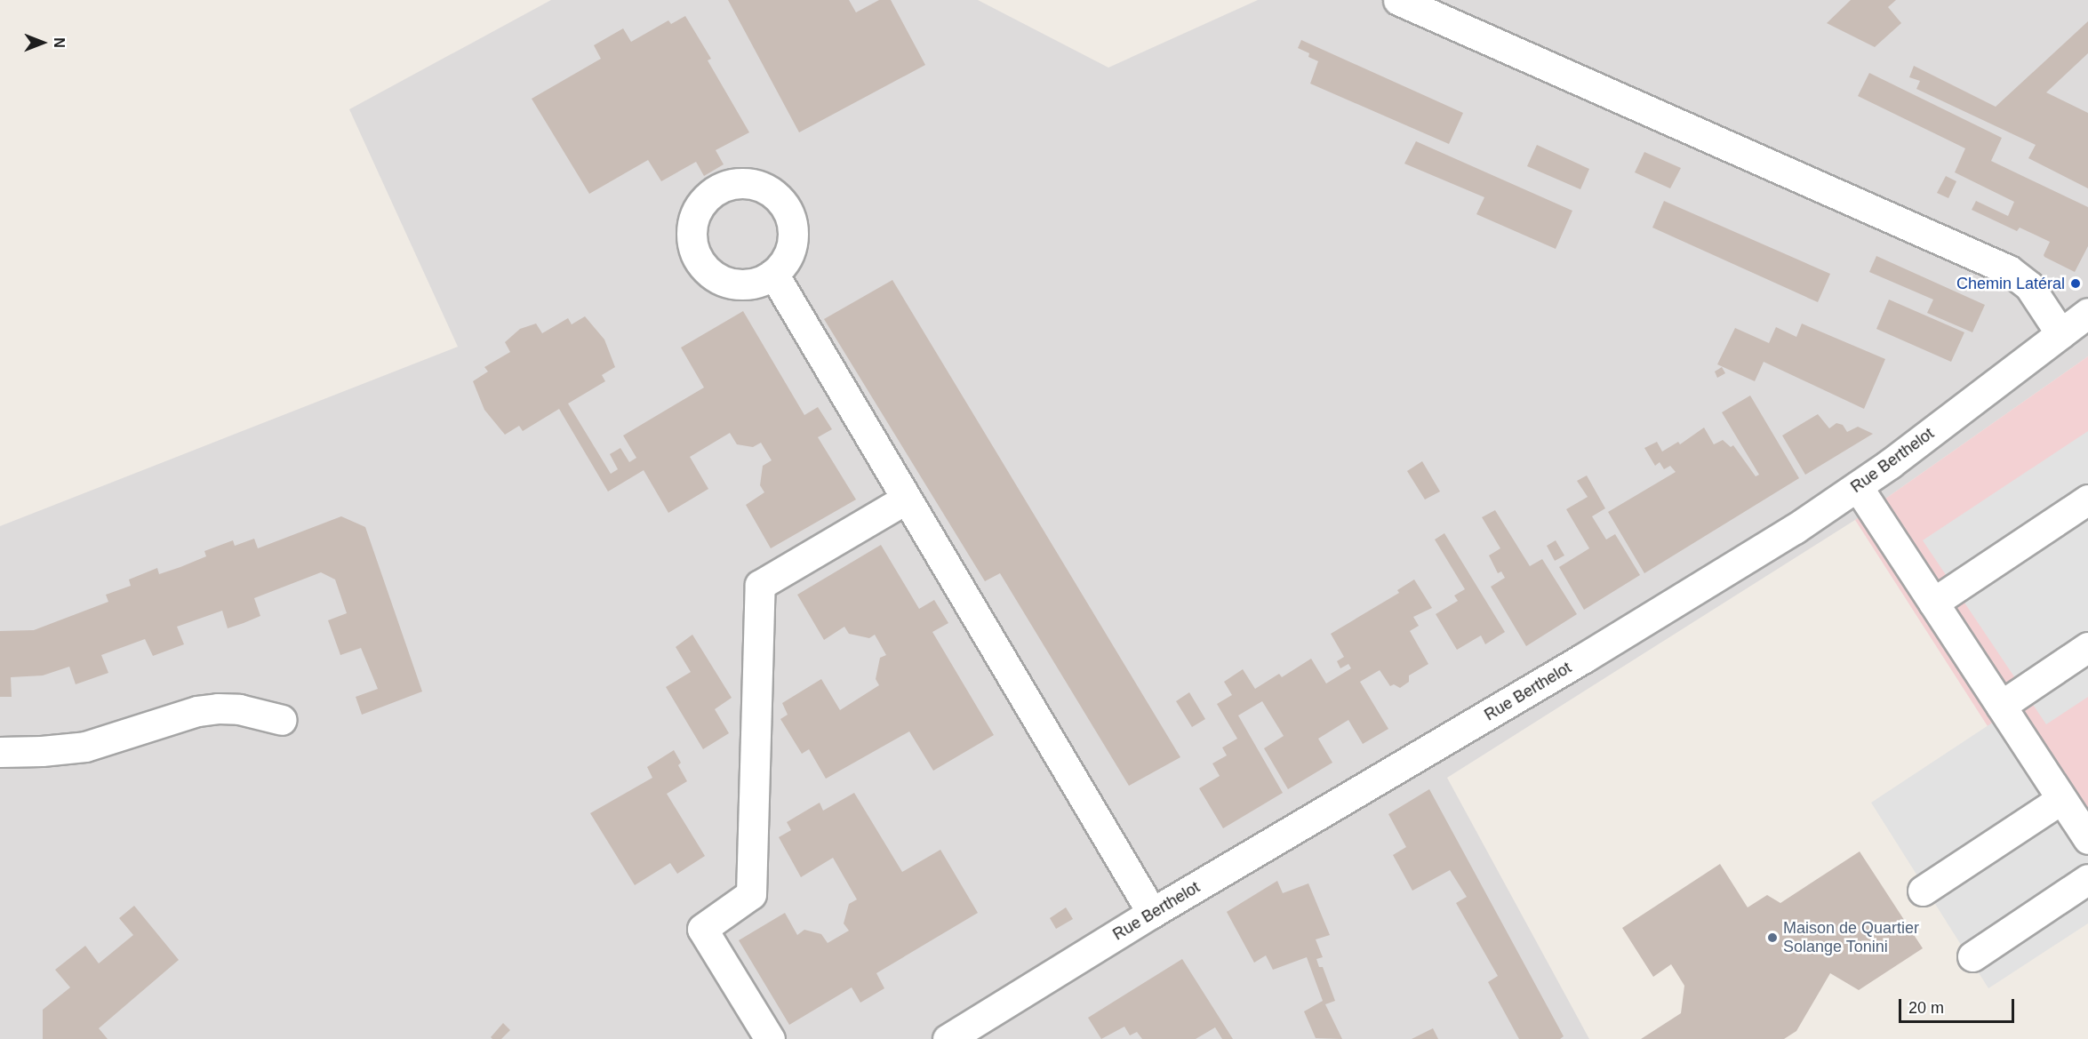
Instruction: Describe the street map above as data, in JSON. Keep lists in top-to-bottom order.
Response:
{
  "streets": {
    "street": ["Rue Berthelot"]
  },
  "places": ["Chemin Latéral", "Maison de Quartier Solange Tonini"],
  "scale_bar": "20 m",
  "north": "right"
}
